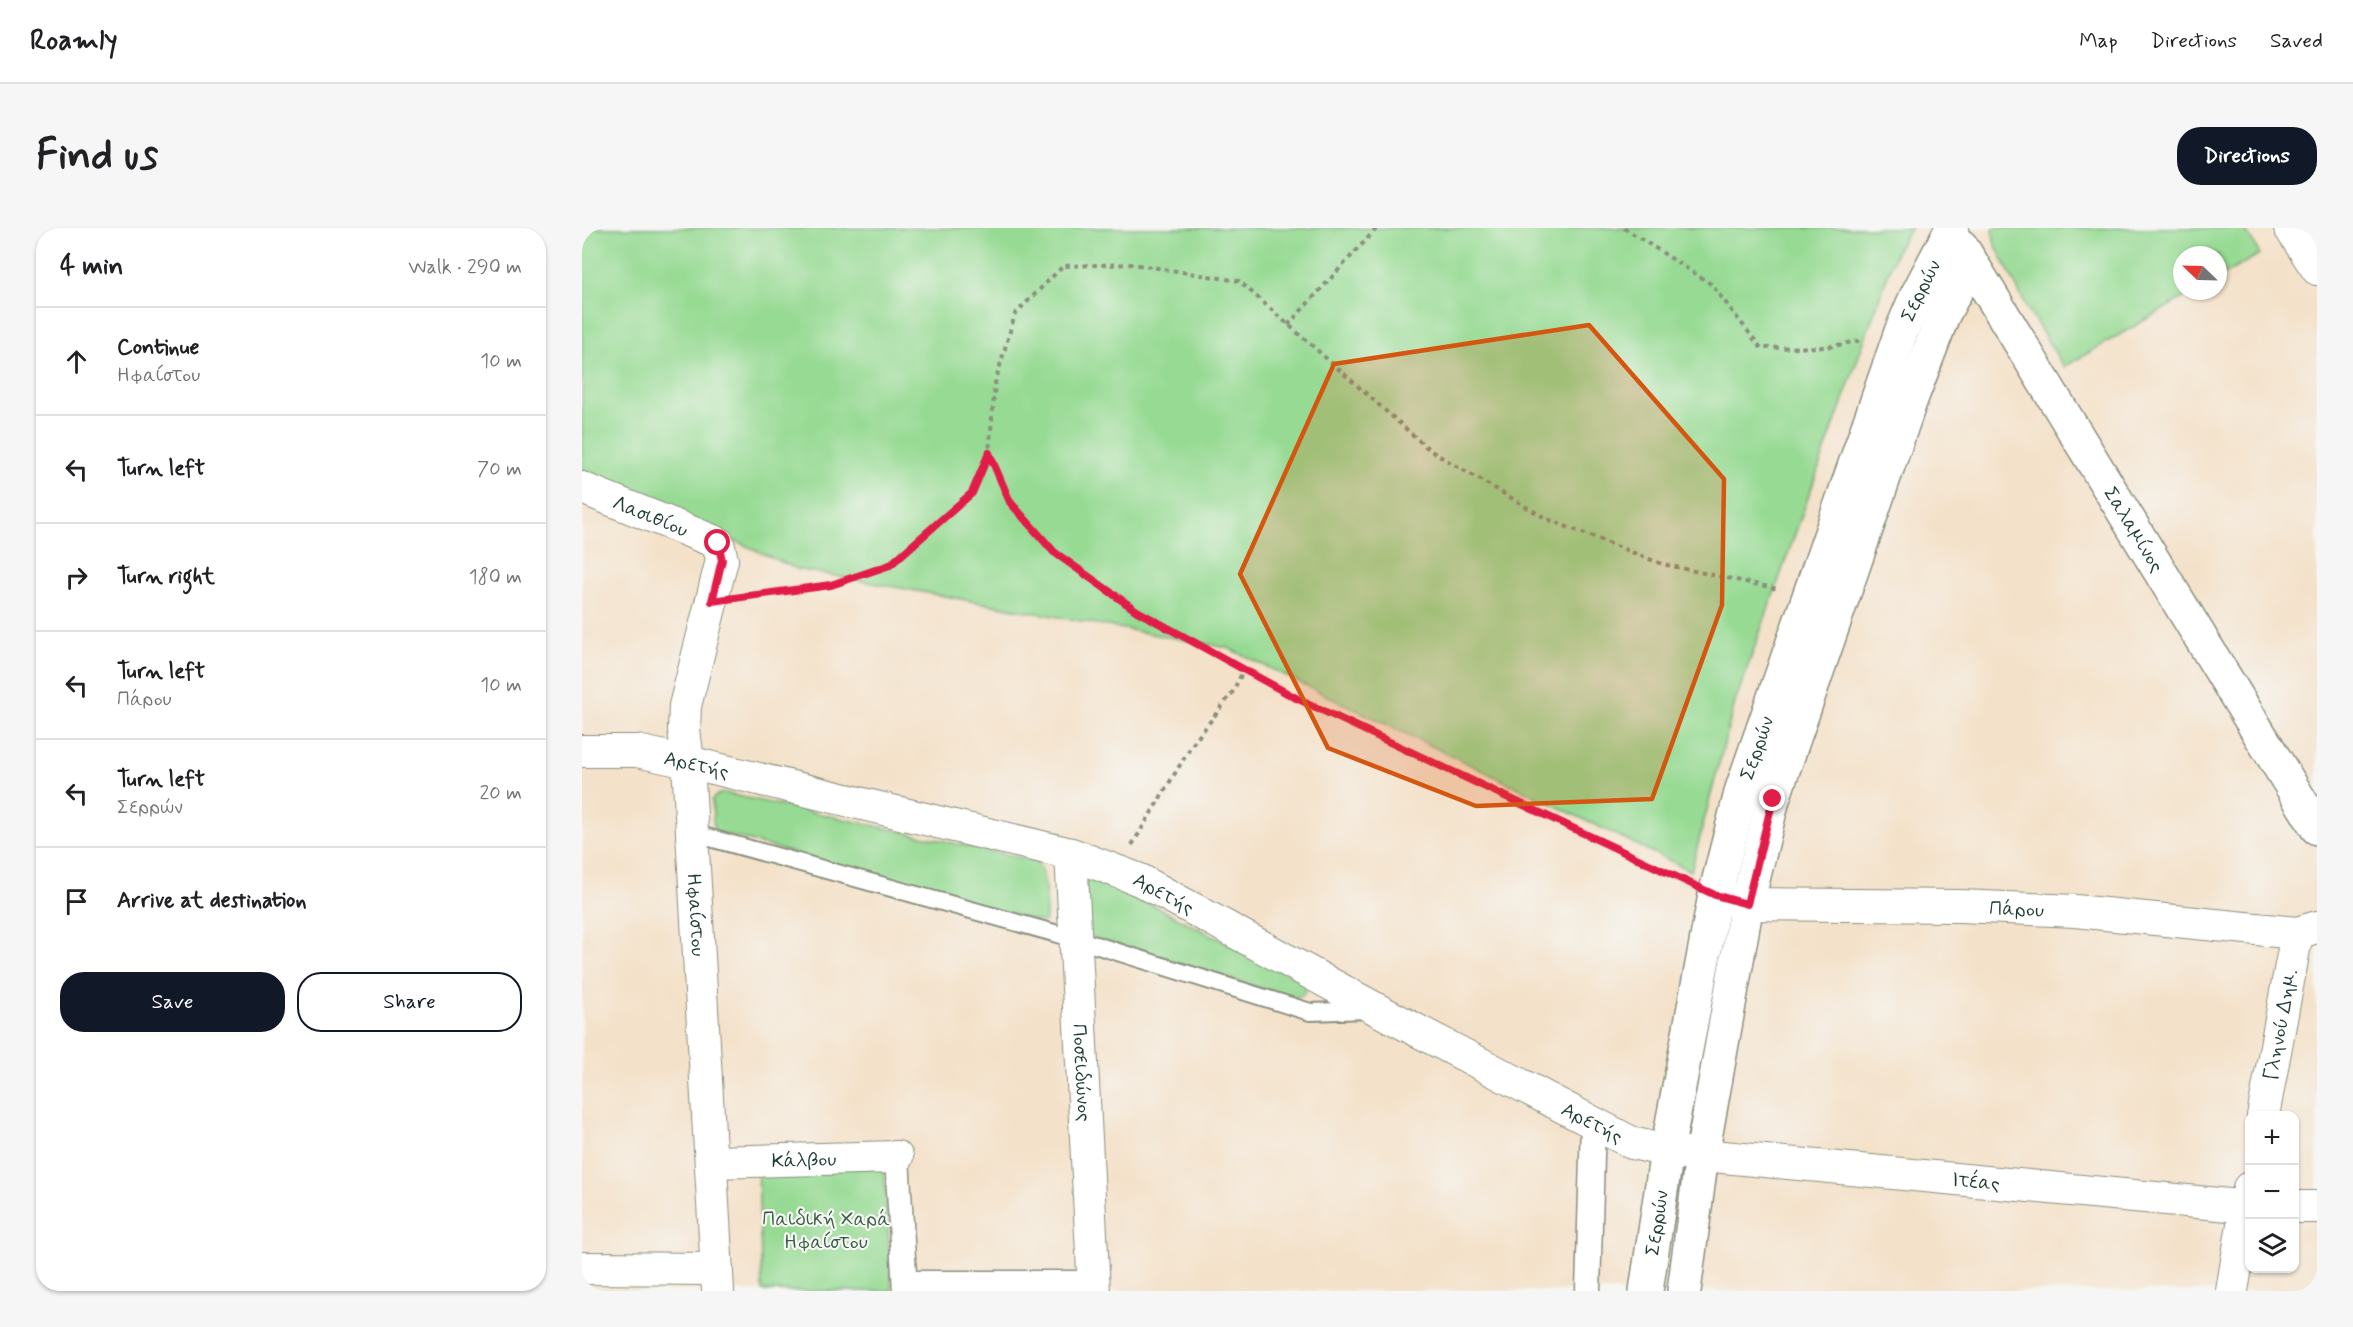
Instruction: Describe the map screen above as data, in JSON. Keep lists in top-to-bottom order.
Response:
{
  "streets": {
    "street": [
      "Σερρών",
      "Λασιθίου",
      "Σαλαμίνος",
      "Αρετής",
      "Πάρου",
      "Ηφαίστου",
      "Γληνού Δημ.",
      "Ποσειδώνος",
      "Κάλβου",
      "Ιτέας"
    ]
  },
  "crossings": [
    ["Σερρών", "Σαλαμίνος"],
    ["Σερρών", "Αρετής"],
    ["Σερρών", "Πάρου"],
    ["Σερρών", "Ιτέας"],
    ["Λασιθίου", "Ηφαίστου"],
    ["Αρετής", "Ηφαίστου"],
    ["Αρετής", "Ποσειδώνος"],
    ["Αρετής", "Ιτέας"],
    ["Πάρου", "Γληνού Δημ."],
    ["Ηφαίστου", "Κάλβου"]
  ],
  "parks": ["Παιδική Χαρά Ηφαίστου"],
  "north": "top left",
  "page": {
    "header": "Roamly",
    "nav": ["Map", "Directions", "Saved"],
    "buttons": [
      "Directions",
      ["Save", "Share"]
    ],
    "title": "Find us",
    "heading": ["4 min", "Walk · 290 m"],
    "list": [
      ["Continue", "Ηφαίστου", "10 m"],
      ["Turn left", "70 m"],
      ["Turn right", "180 m"],
      ["Turn left", "Πάρου", "10 m"],
      ["Turn left", "Σερρών", "20 m"],
      "Arrive at destination"
    ],
    "map_buttons": ["+", "−"]
  }
}
